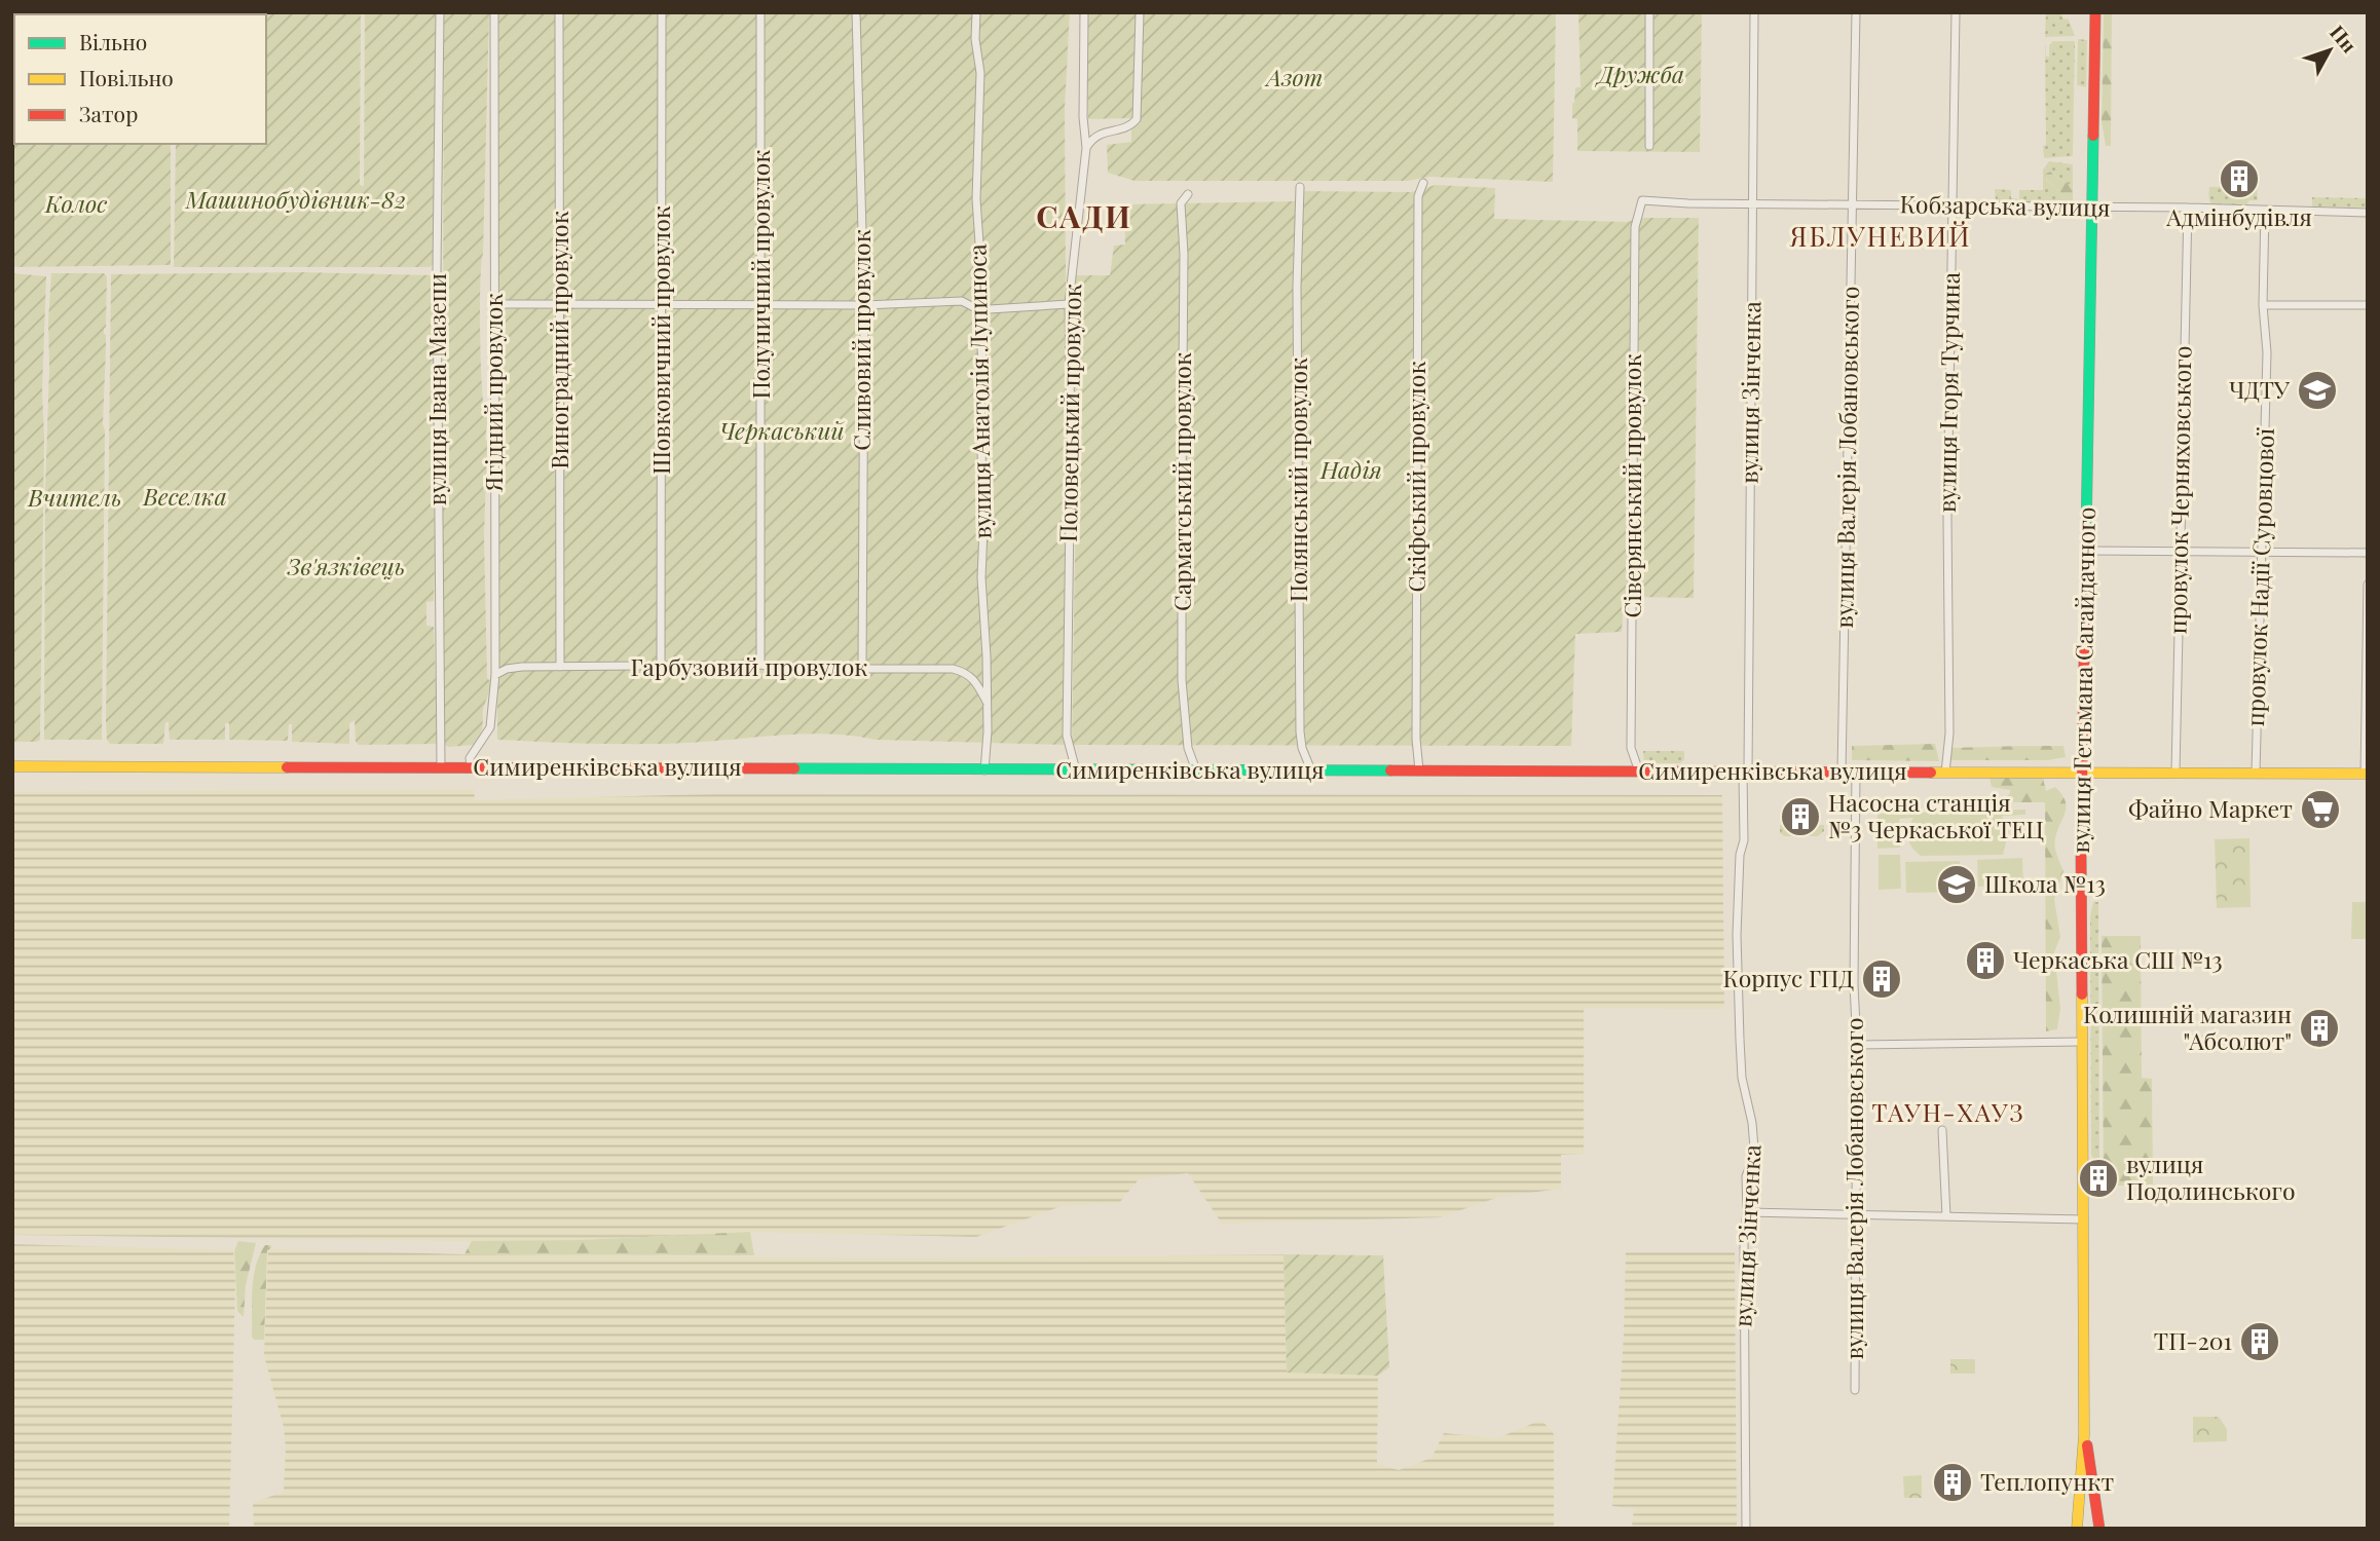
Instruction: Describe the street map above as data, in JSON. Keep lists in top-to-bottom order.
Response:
{
  "streets": {
    "main road": ["вулиця Гетьмана Сагайдачного", "Симиренківська вулиця"],
    "street": [
      "Кобзарська вулиця",
      "Полуничний провулок",
      "Виноградний провулок",
      "Шовковичний провулок",
      "Сливовий провулок",
      "вулиця Івана Мазепи",
      "вулиця Анатолія Лупиноса",
      "Ягідний провулок",
      "вулиця Зінченка",
      "вулиця Ігоря Турчина",
      "Половецький провулок",
      "вулиця Валерія Лобановського",
      "Скіфський провулок",
      "Полянський провулок",
      "Сарматський провулок",
      "Сіверянський провулок",
      "провулок Черняховського",
      "провулок Надії Суровцової",
      "Гарбузовий провулок"
    ]
  },
  "crossings": [
    ["Кобзарська вулиця", "вулиця Зінченка"],
    ["Кобзарська вулиця", "вулиця Ігоря Турчина"],
    ["Кобзарська вулиця", "вулиця Валерія Лобановського"],
    ["Кобзарська вулиця", "Сіверянський провулок"],
    ["Кобзарська вулиця", "провулок Черняховського"],
    ["Кобзарська вулиця", "провулок Надії Суровцової"],
    ["Кобзарська вулиця", "вулиця Гетьмана Сагайдачного"],
    ["Полуничний провулок", "Гарбузовий провулок"],
    ["Виноградний провулок", "Гарбузовий провулок"],
    ["Шовковичний провулок", "Гарбузовий провулок"],
    ["Сливовий провулок", "Гарбузовий провулок"],
    ["вулиця Івана Мазепи", "Симиренківська вулиця"],
    ["вулиця Анатолія Лупиноса", "Гарбузовий провулок"],
    ["вулиця Анатолія Лупиноса", "Симиренківська вулиця"],
    ["Ягідний провулок", "Гарбузовий провулок"],
    ["Ягідний провулок", "Симиренківська вулиця"],
    ["вулиця Зінченка", "Симиренківська вулиця"],
    ["вулиця Ігоря Турчина", "Симиренківська вулиця"],
    ["Половецький провулок", "Симиренківська вулиця"],
    ["вулиця Валерія Лобановського", "Симиренківська вулиця"],
    ["Скіфський провулок", "Симиренківська вулиця"],
    ["Полянський провулок", "Симиренківська вулиця"],
    ["Сарматський провулок", "Симиренківська вулиця"],
    ["Сіверянський провулок", "Симиренківська вулиця"],
    ["провулок Черняховського", "Симиренківська вулиця"],
    ["провулок Надії Суровцової", "Симиренківська вулиця"],
    ["вулиця Гетьмана Сагайдачного", "Симиренківська вулиця"]
  ],
  "districts": ["САДИ", "ЯБЛУНЕВИЙ", "ТАУН-ХАУЗ"],
  "parks": [
    "Дружба",
    "Азот",
    "Машинобудівник-82",
    "Колос",
    "Черкаський",
    "Надія",
    "Веселка",
    "Вчитель",
    "Зв'язківець"
  ],
  "places": {
    "building": [
      "Адмінбудівля",
      "Насосна станція №3 Черкаської ТЕЦ",
      "Черкаська СШ №13",
      "Корпус ГПД",
      "Колишній магазин \"Абсолют\"",
      "вулиця Подолинського",
      "ТП-201",
      "Теплопункт"
    ],
    "school or university": ["ЧДТУ", "Школа №13"],
    "supermarket": ["Файно Маркет"]
  },
  "legend": ["Вільно", "Повільно", "Затор"],
  "north": "top right"
}
